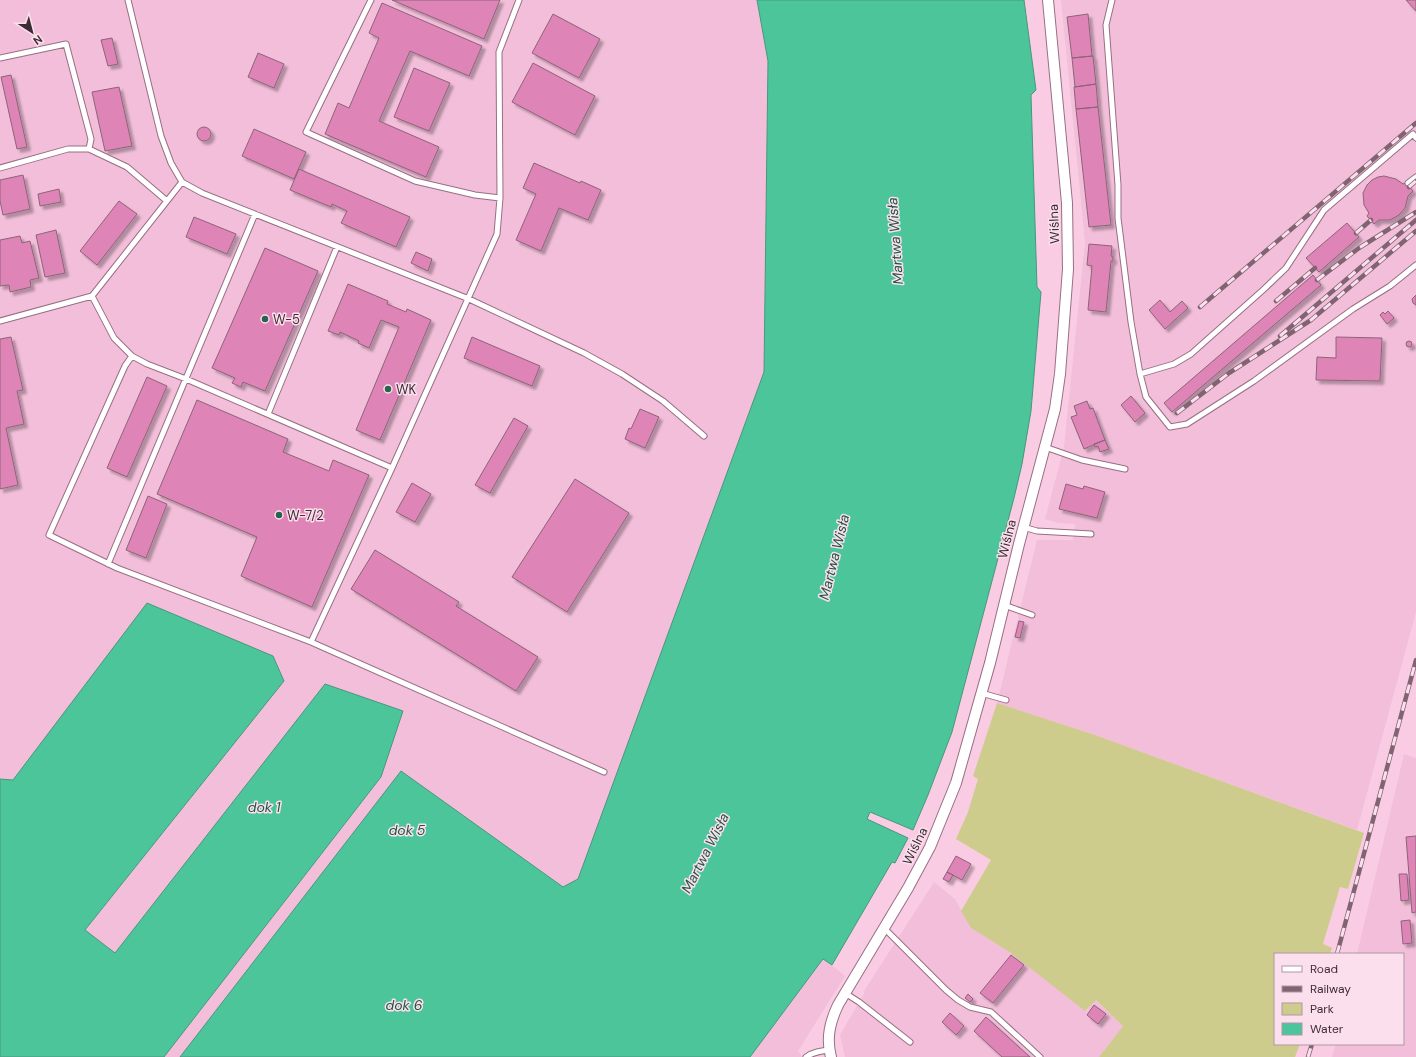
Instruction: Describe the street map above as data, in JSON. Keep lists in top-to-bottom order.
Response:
{
  "streets": {
    "street": ["Wiślna"]
  },
  "water": [
    "Martwa Wisła",
    "dok 1",
    "dok 5",
    "dok 6"
  ],
  "places": ["W-5", "WK", "W-7/2"],
  "legend": [
    "Road",
    "Railway",
    "Park",
    "Water"
  ],
  "north": "bottom right"
}
